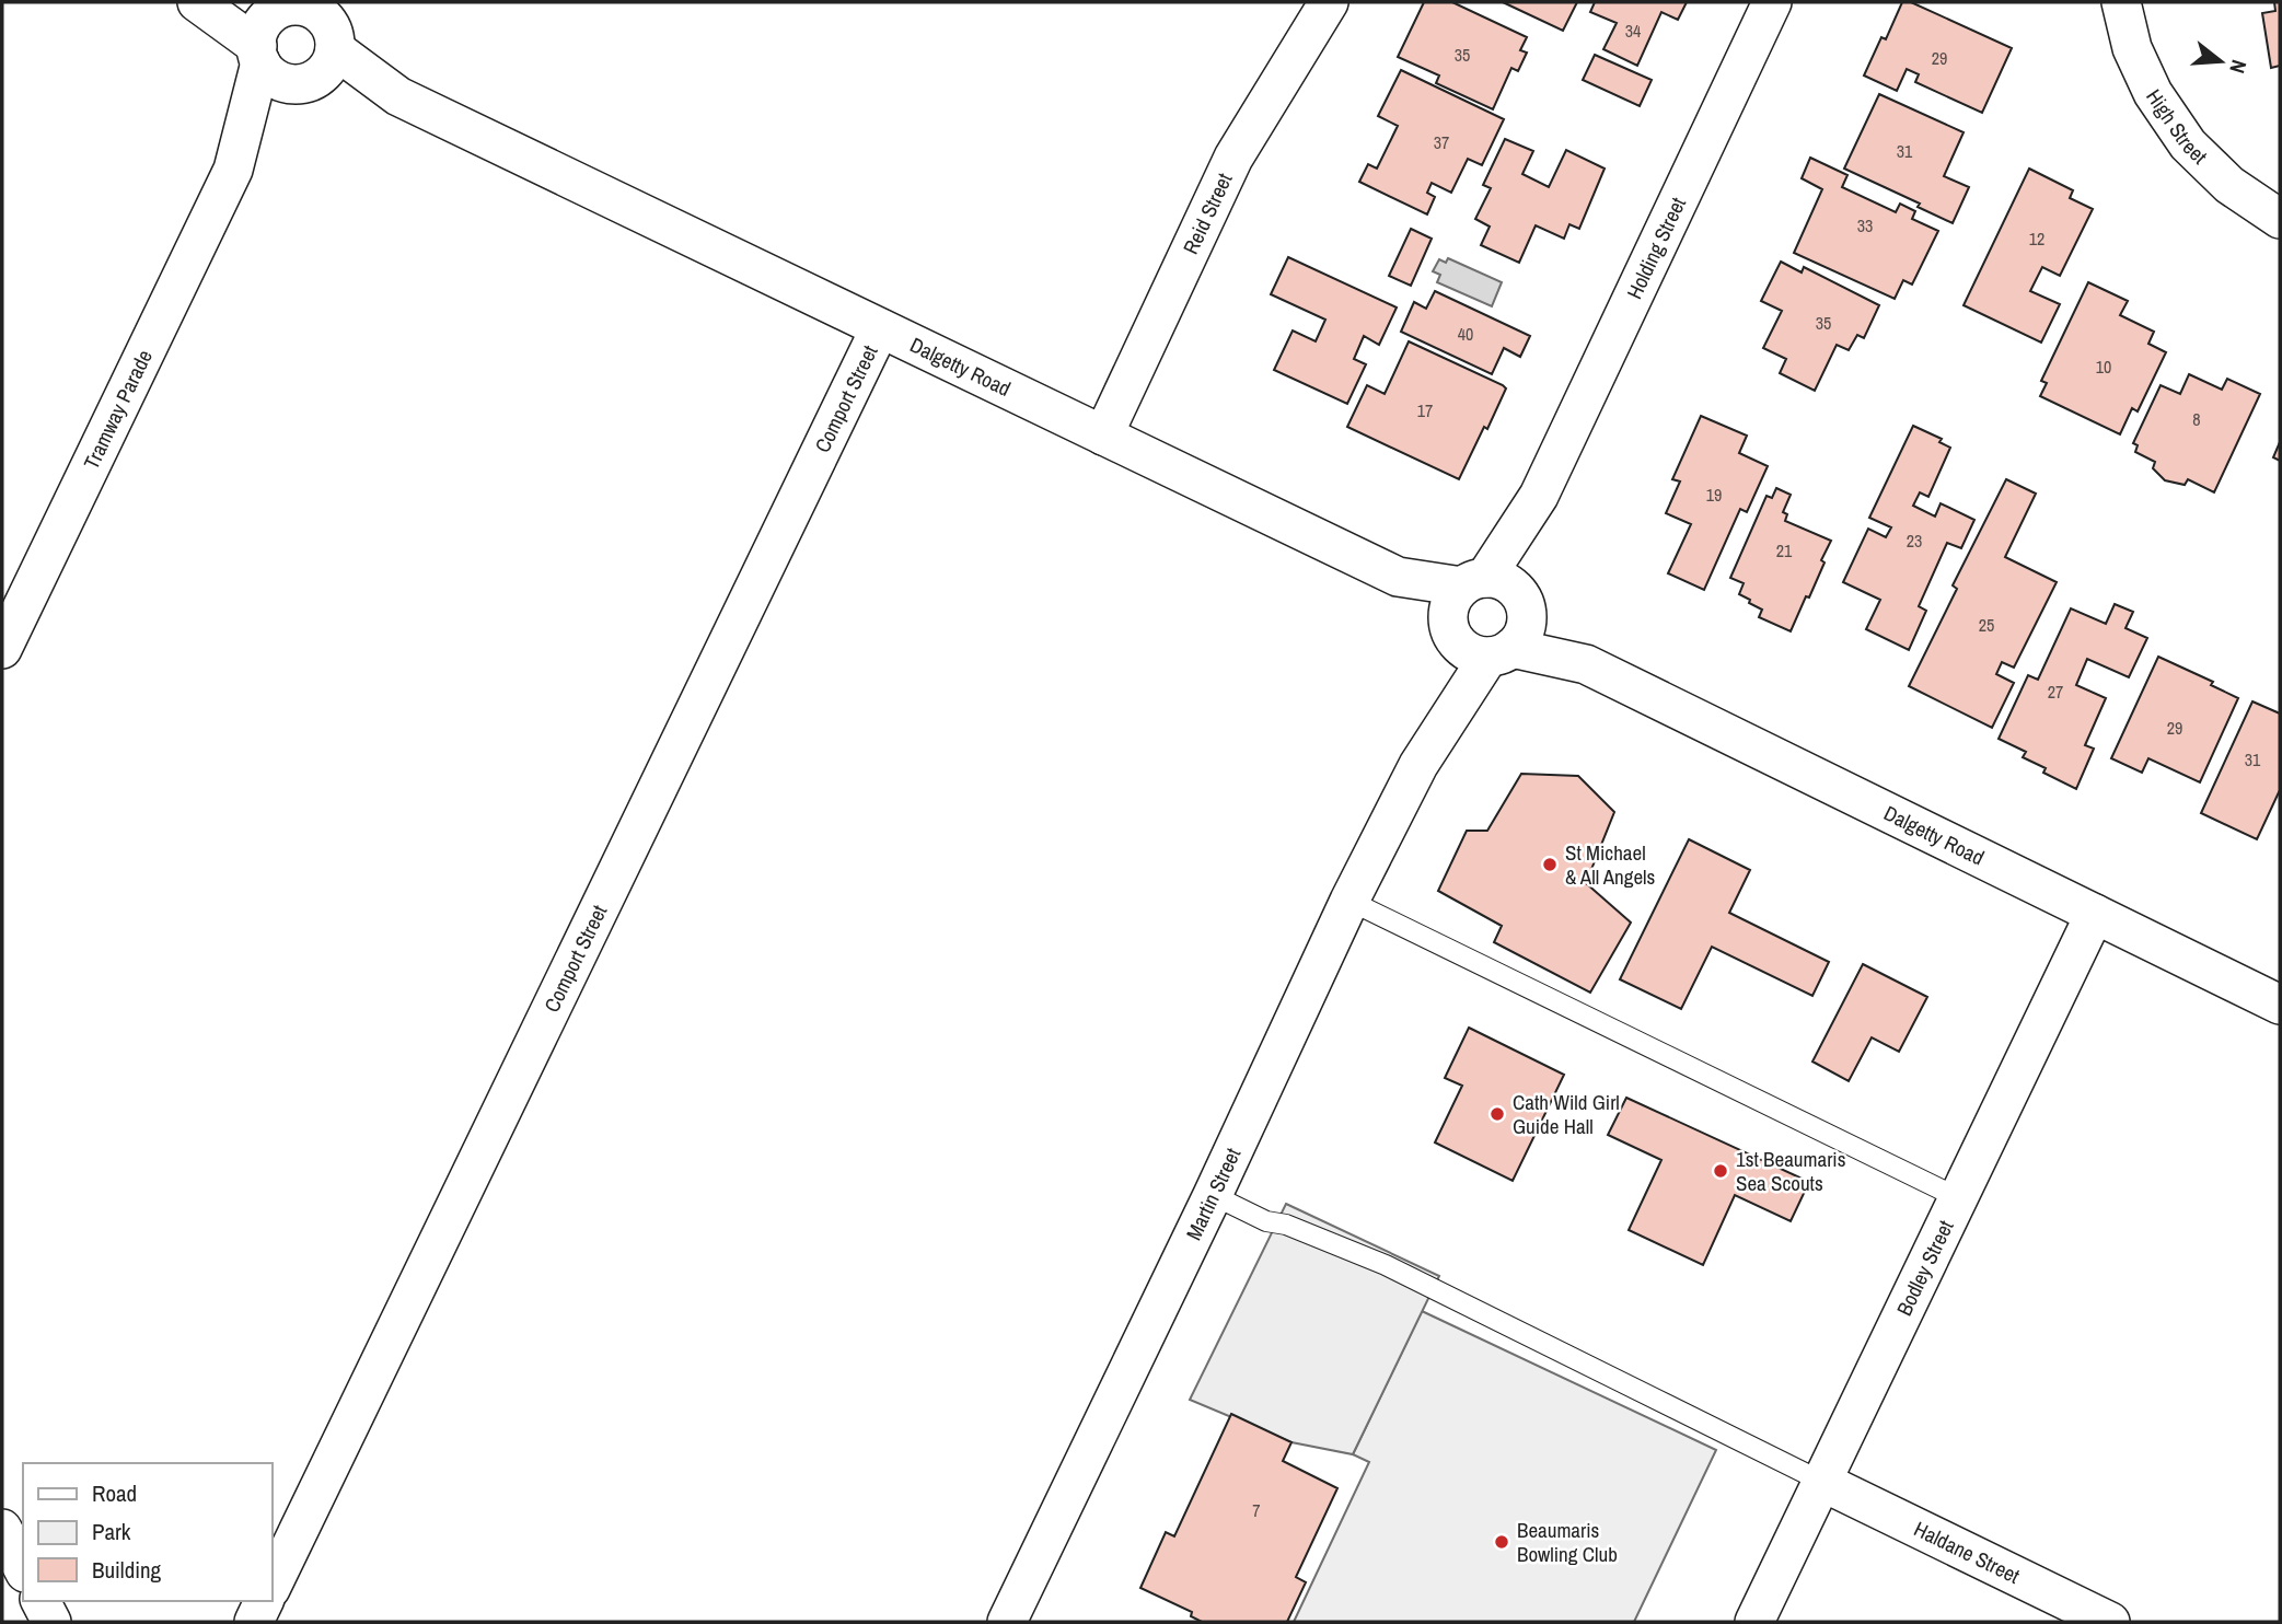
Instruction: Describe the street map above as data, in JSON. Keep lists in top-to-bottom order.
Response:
{
  "streets": {
    "street": [
      "High Street",
      "Reid Street",
      "Holding Street",
      "Dalgetty Road",
      "Comport Street",
      "Tramway Parade",
      "Martin Street",
      "Bodley Street",
      "Haldane Street"
    ]
  },
  "crossings": [
    ["Reid Street", "Dalgetty Road"],
    ["Holding Street", "Dalgetty Road"],
    ["Holding Street", "Martin Street"],
    ["Dalgetty Road", "Comport Street"],
    ["Dalgetty Road", "Tramway Parade"],
    ["Dalgetty Road", "Martin Street"],
    ["Dalgetty Road", "Bodley Street"],
    ["Bodley Street", "Haldane Street"]
  ],
  "places": [
    "St Michael & All Angels",
    "Cath Wild Girl Guide Hall",
    "1st Beaumaris Sea Scouts",
    "Beaumaris Bowling Club"
  ],
  "house_numbers": [
    "34",
    "35",
    "29",
    "37",
    "31",
    "33",
    "12",
    "35",
    "40",
    "10",
    "17",
    "8",
    "19",
    "23",
    "21",
    "25",
    "27",
    "29",
    "31",
    "7"
  ],
  "legend": ["Road", "Park", "Building"],
  "north": "right"
}
